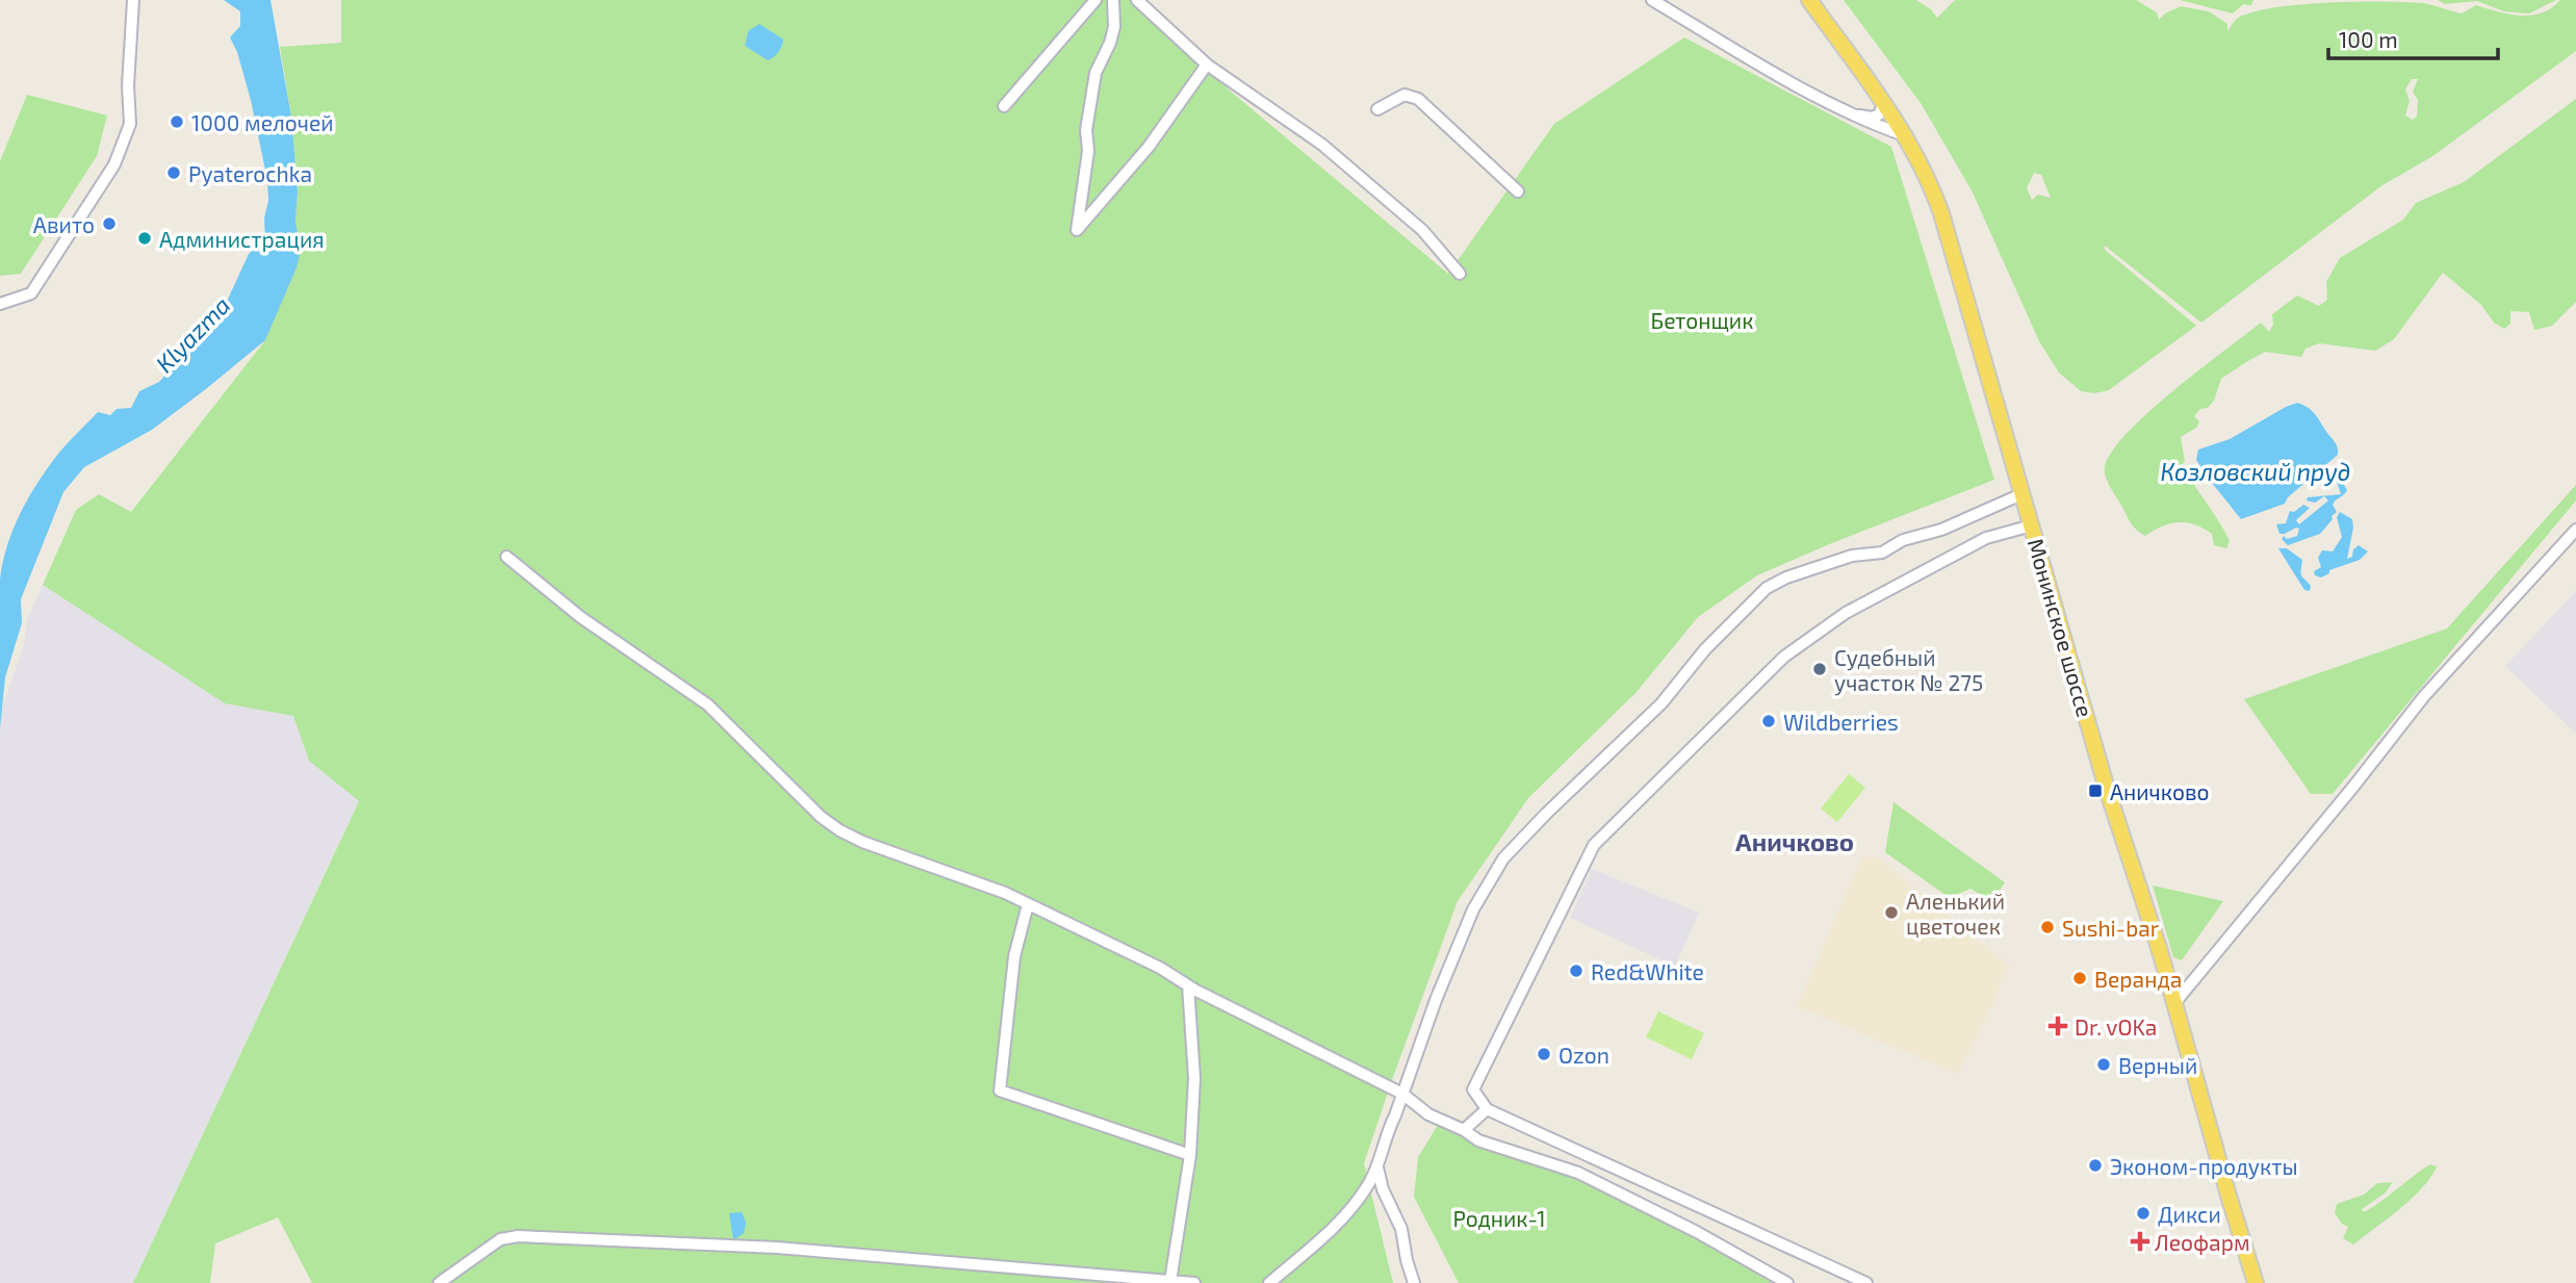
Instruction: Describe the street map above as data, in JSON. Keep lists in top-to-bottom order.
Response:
{
  "streets": {
    "main road": ["Монинское шоссе"]
  },
  "districts": ["Аничково"],
  "water": ["Klyazma", "Козловский пруд"],
  "parks": ["Бетонщик", "Родник-1"],
  "places": {
    "other": [
      "1000 мелочей",
      "Pyaterochka",
      "Авито",
      "Администрация",
      "Судебный участок № 275",
      "Wildberries",
      "Аленький цветочек",
      "Sushi-bar",
      "Red&White",
      "Веранда",
      "Ozon",
      "Верный",
      "Эконом-продукты",
      "Дикси"
    ],
    "transit": ["Аничково"],
    "health": ["Dr. vOKa", "Леофарм"]
  },
  "scale_bar": "100 m"
}
